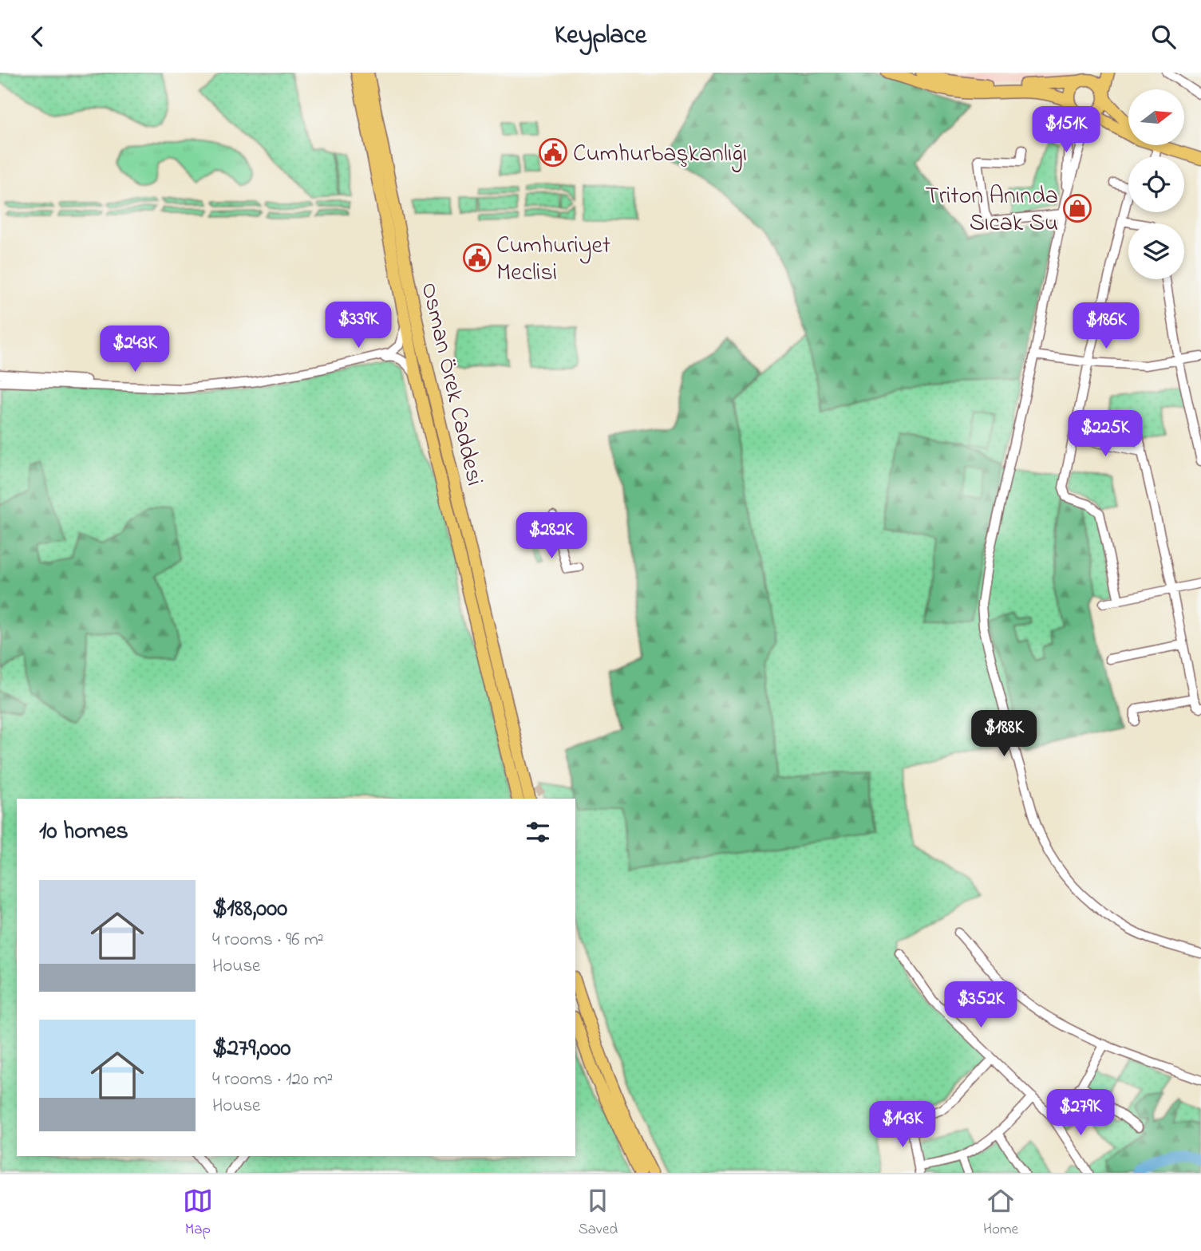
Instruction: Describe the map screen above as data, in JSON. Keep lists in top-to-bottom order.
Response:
{
  "streets": {
    "main road": ["Osman Örek Caddesi"]
  },
  "places": {
    "public building": ["Cumhurbaşkanlığı", "Cumhuriyet Meclisi"],
    "shop": ["Triton Anında Sıcak Su"]
  },
  "north": "right",
  "page": {
    "header": "Keyplace",
    "price": [
      "$151K",
      "$339K",
      "$186K",
      "$243K",
      "$225K",
      "$282K",
      "$188K",
      "$352K",
      "$279K",
      "$143K"
    ],
    "heading": "10 homes",
    "list": [
      {
        "name": "$188,000",
        "note": "4 rooms · 96 m² · House"
      },
      {
        "name": "$279,000",
        "note": "4 rooms · 120 m² · House"
      }
    ],
    "tabs": ["Map", "Saved", "Home"]
  }
}
